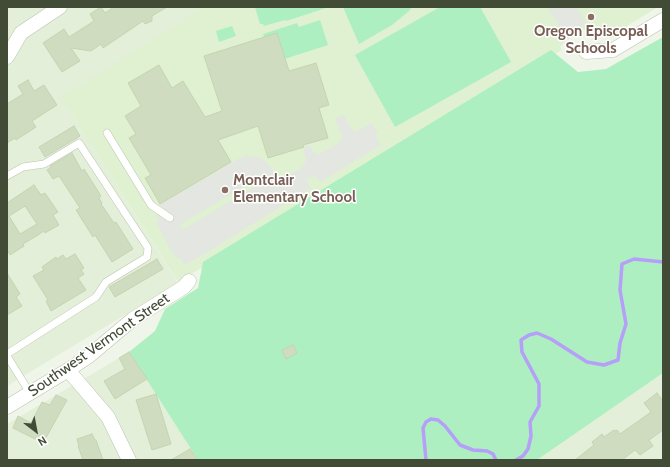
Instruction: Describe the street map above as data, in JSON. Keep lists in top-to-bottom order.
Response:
{
  "streets": {
    "street": ["Southwest Vermont Street"]
  },
  "places": ["Oregon Episcopal Schools", "Montclair Elementary School"],
  "north": "bottom right"
}
